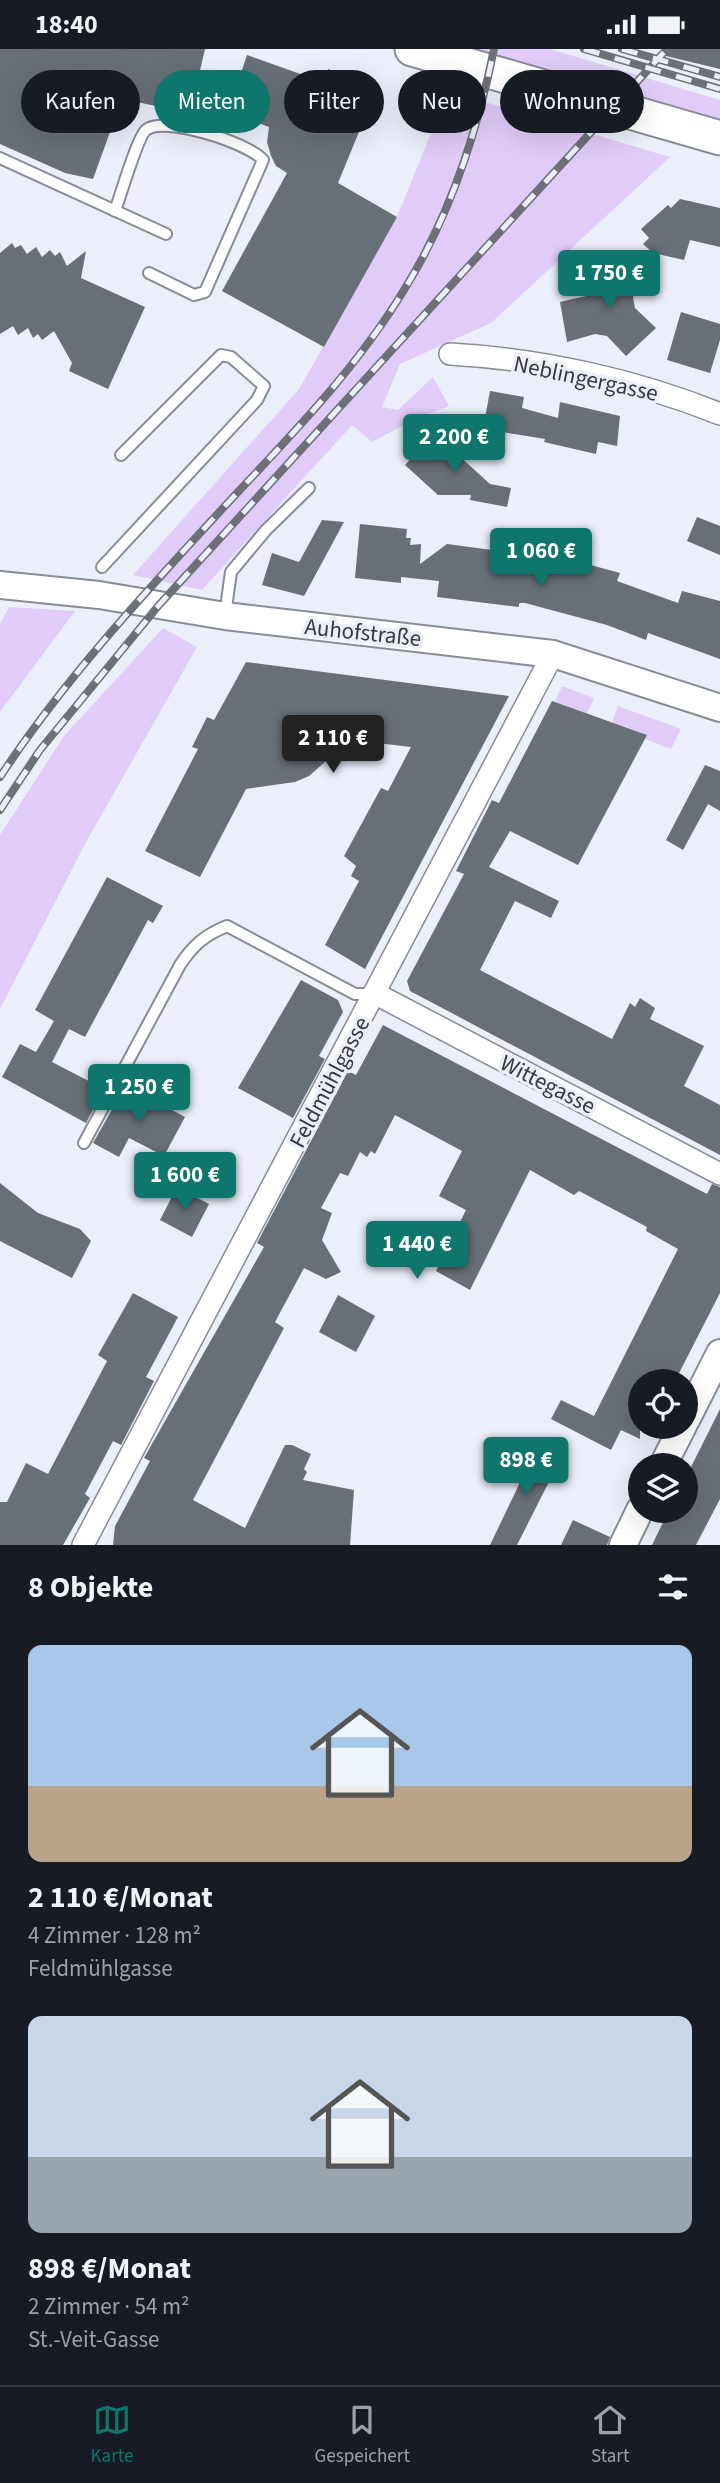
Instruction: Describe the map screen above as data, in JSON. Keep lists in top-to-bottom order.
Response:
{
  "streets": {
    "street": [
      "Neblingergasse",
      "Auhofstraße",
      "Feldmühlgasse",
      "Wittegasse"
    ]
  },
  "crossings": [
    ["Auhofstraße", "Feldmühlgasse"],
    ["Feldmühlgasse", "Wittegasse"]
  ],
  "page": {
    "status": "18:40",
    "chip": [
      "Kaufen",
      "Mieten",
      "Filter",
      "Neu",
      "Wohnung"
    ],
    "price": [
      "1 750 €",
      "2 200 €",
      "1 060 €",
      "2 110 €",
      "1 250 €",
      "1 600 €",
      "1 440 €",
      "898 €"
    ],
    "heading": "8 Objekte",
    "list": [
      {
        "name": "2 110 €/Monat",
        "note": "4 Zimmer · 128 m² · Feldmühlgasse"
      },
      {
        "name": "898 €/Monat",
        "note": "2 Zimmer · 54 m² · St.-Veit-Gasse"
      }
    ],
    "tabs": ["Karte", "Gespeichert", "Start"]
  }
}
